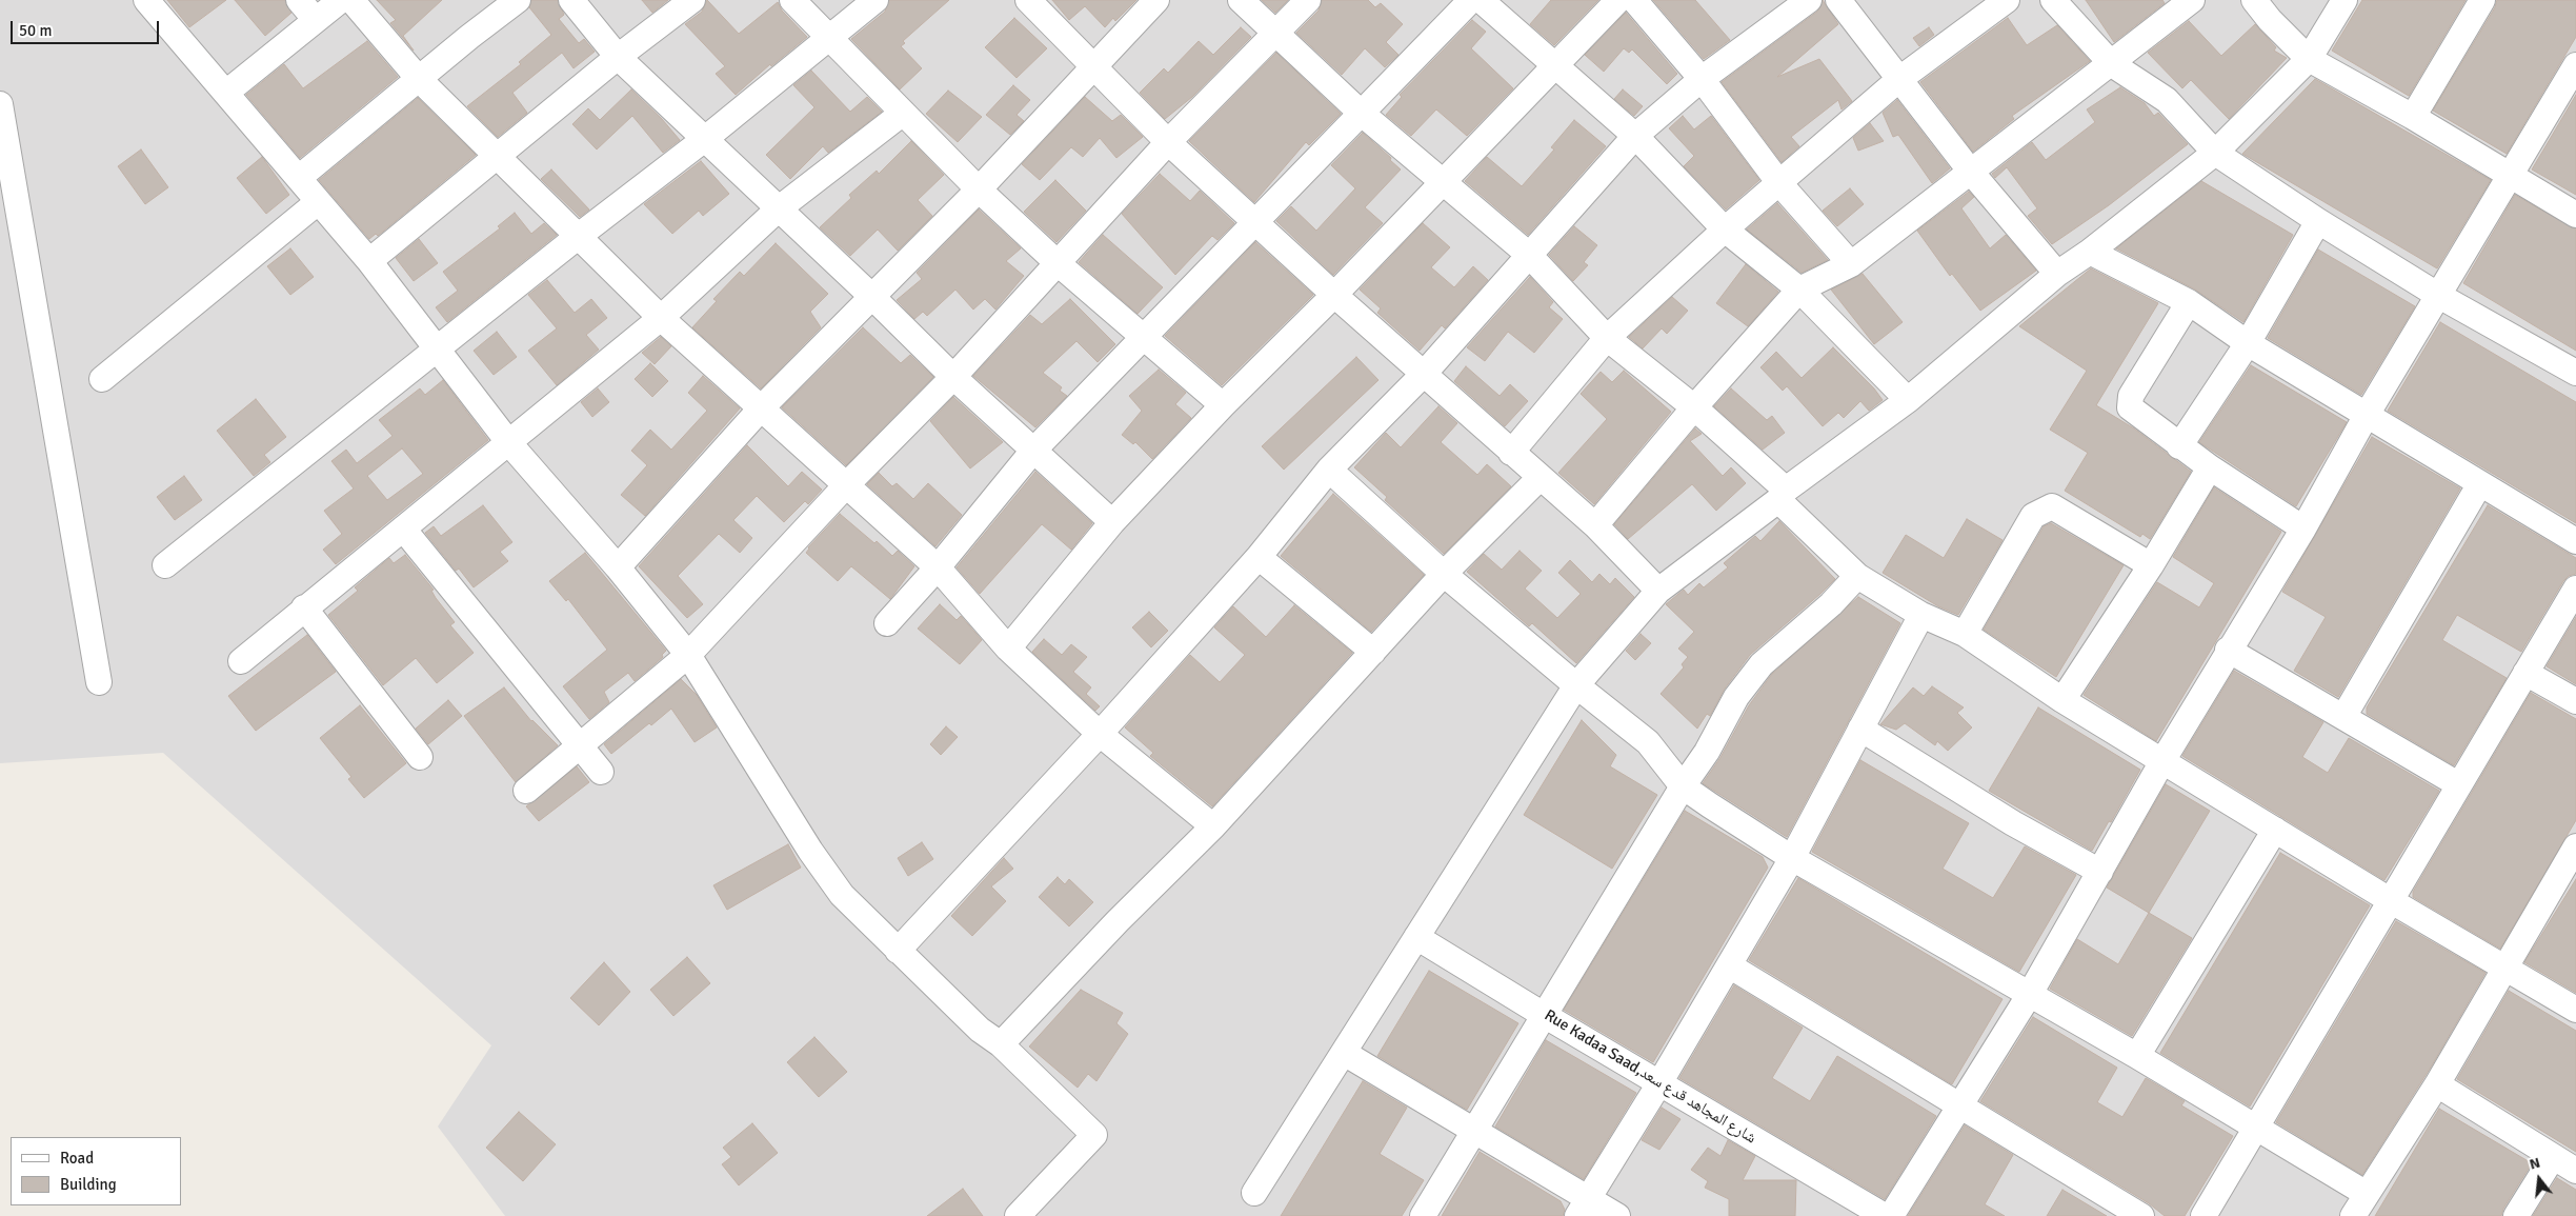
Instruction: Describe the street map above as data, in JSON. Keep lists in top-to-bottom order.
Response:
{
  "streets": {
    "street": ["Rue Kadaa Saad,شارع المجاهد قدع سعد"]
  },
  "legend": ["Road", "Building"],
  "scale_bar": "50 m",
  "north": "top"
}
